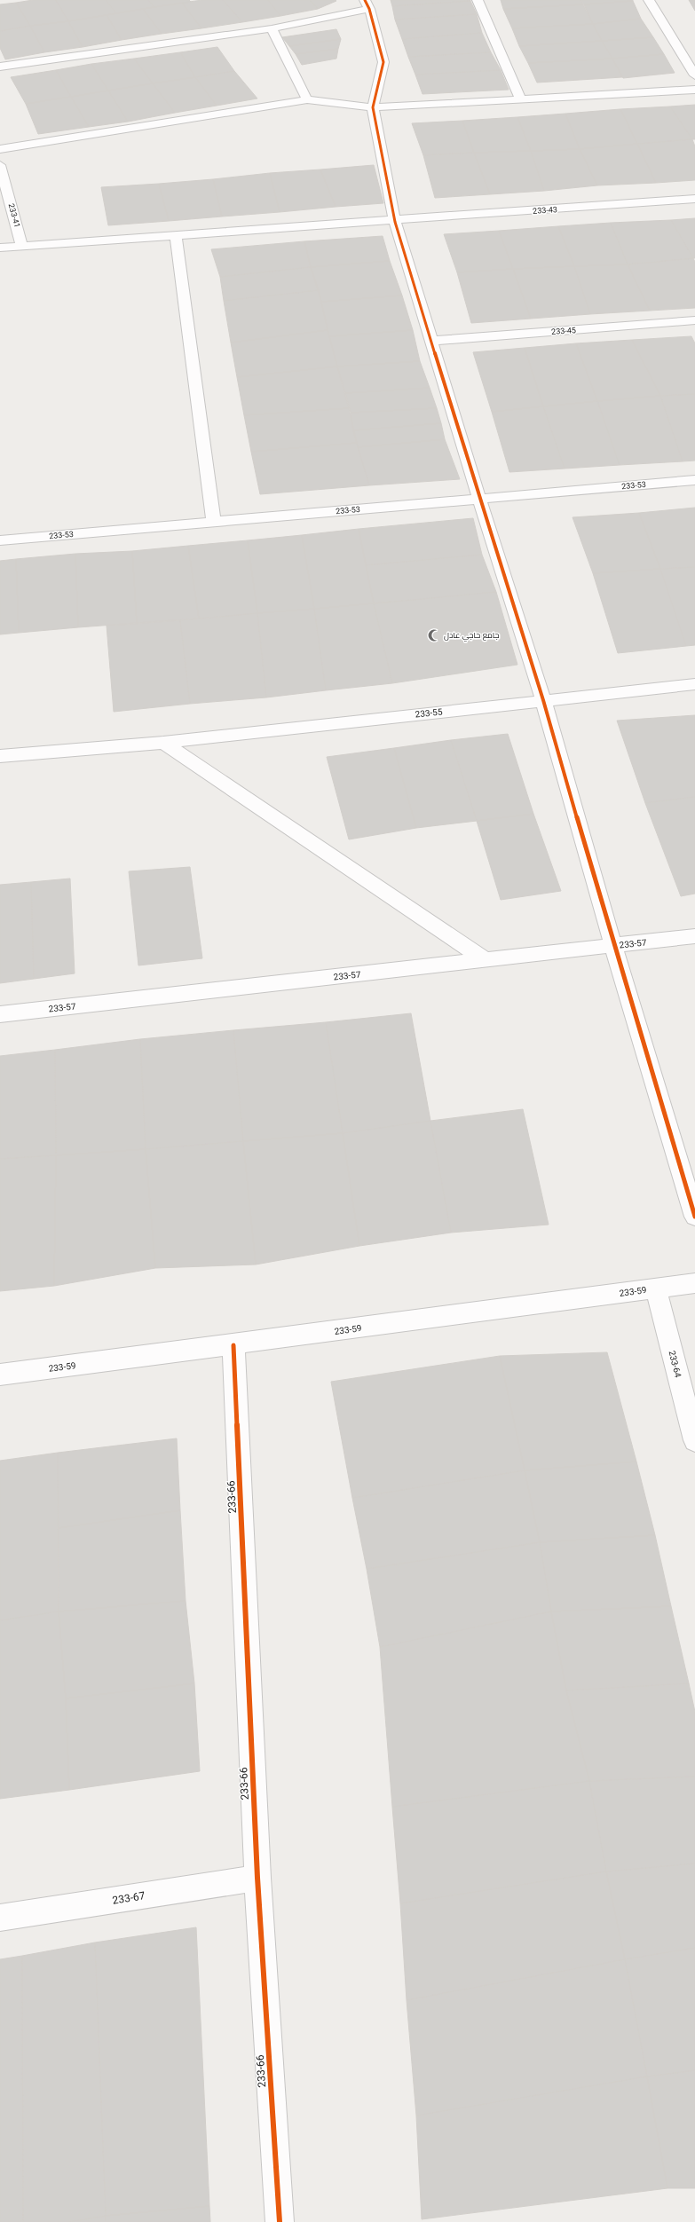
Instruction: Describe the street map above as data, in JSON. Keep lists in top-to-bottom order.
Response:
{
  "streets": {
    "street": [
      "233-43",
      "233-41",
      "233-45",
      "233-53",
      "233-55",
      "233-57",
      "233-59",
      "233-64",
      "233-66",
      "233-67"
    ]
  },
  "crossings": [
    ["233-43", "233-41"],
    ["233-59", "233-64"],
    ["233-59", "233-66"],
    ["233-66", "233-67"]
  ],
  "places": {
    "mosque": ["جامع حاجي عادل"]
  }
}
